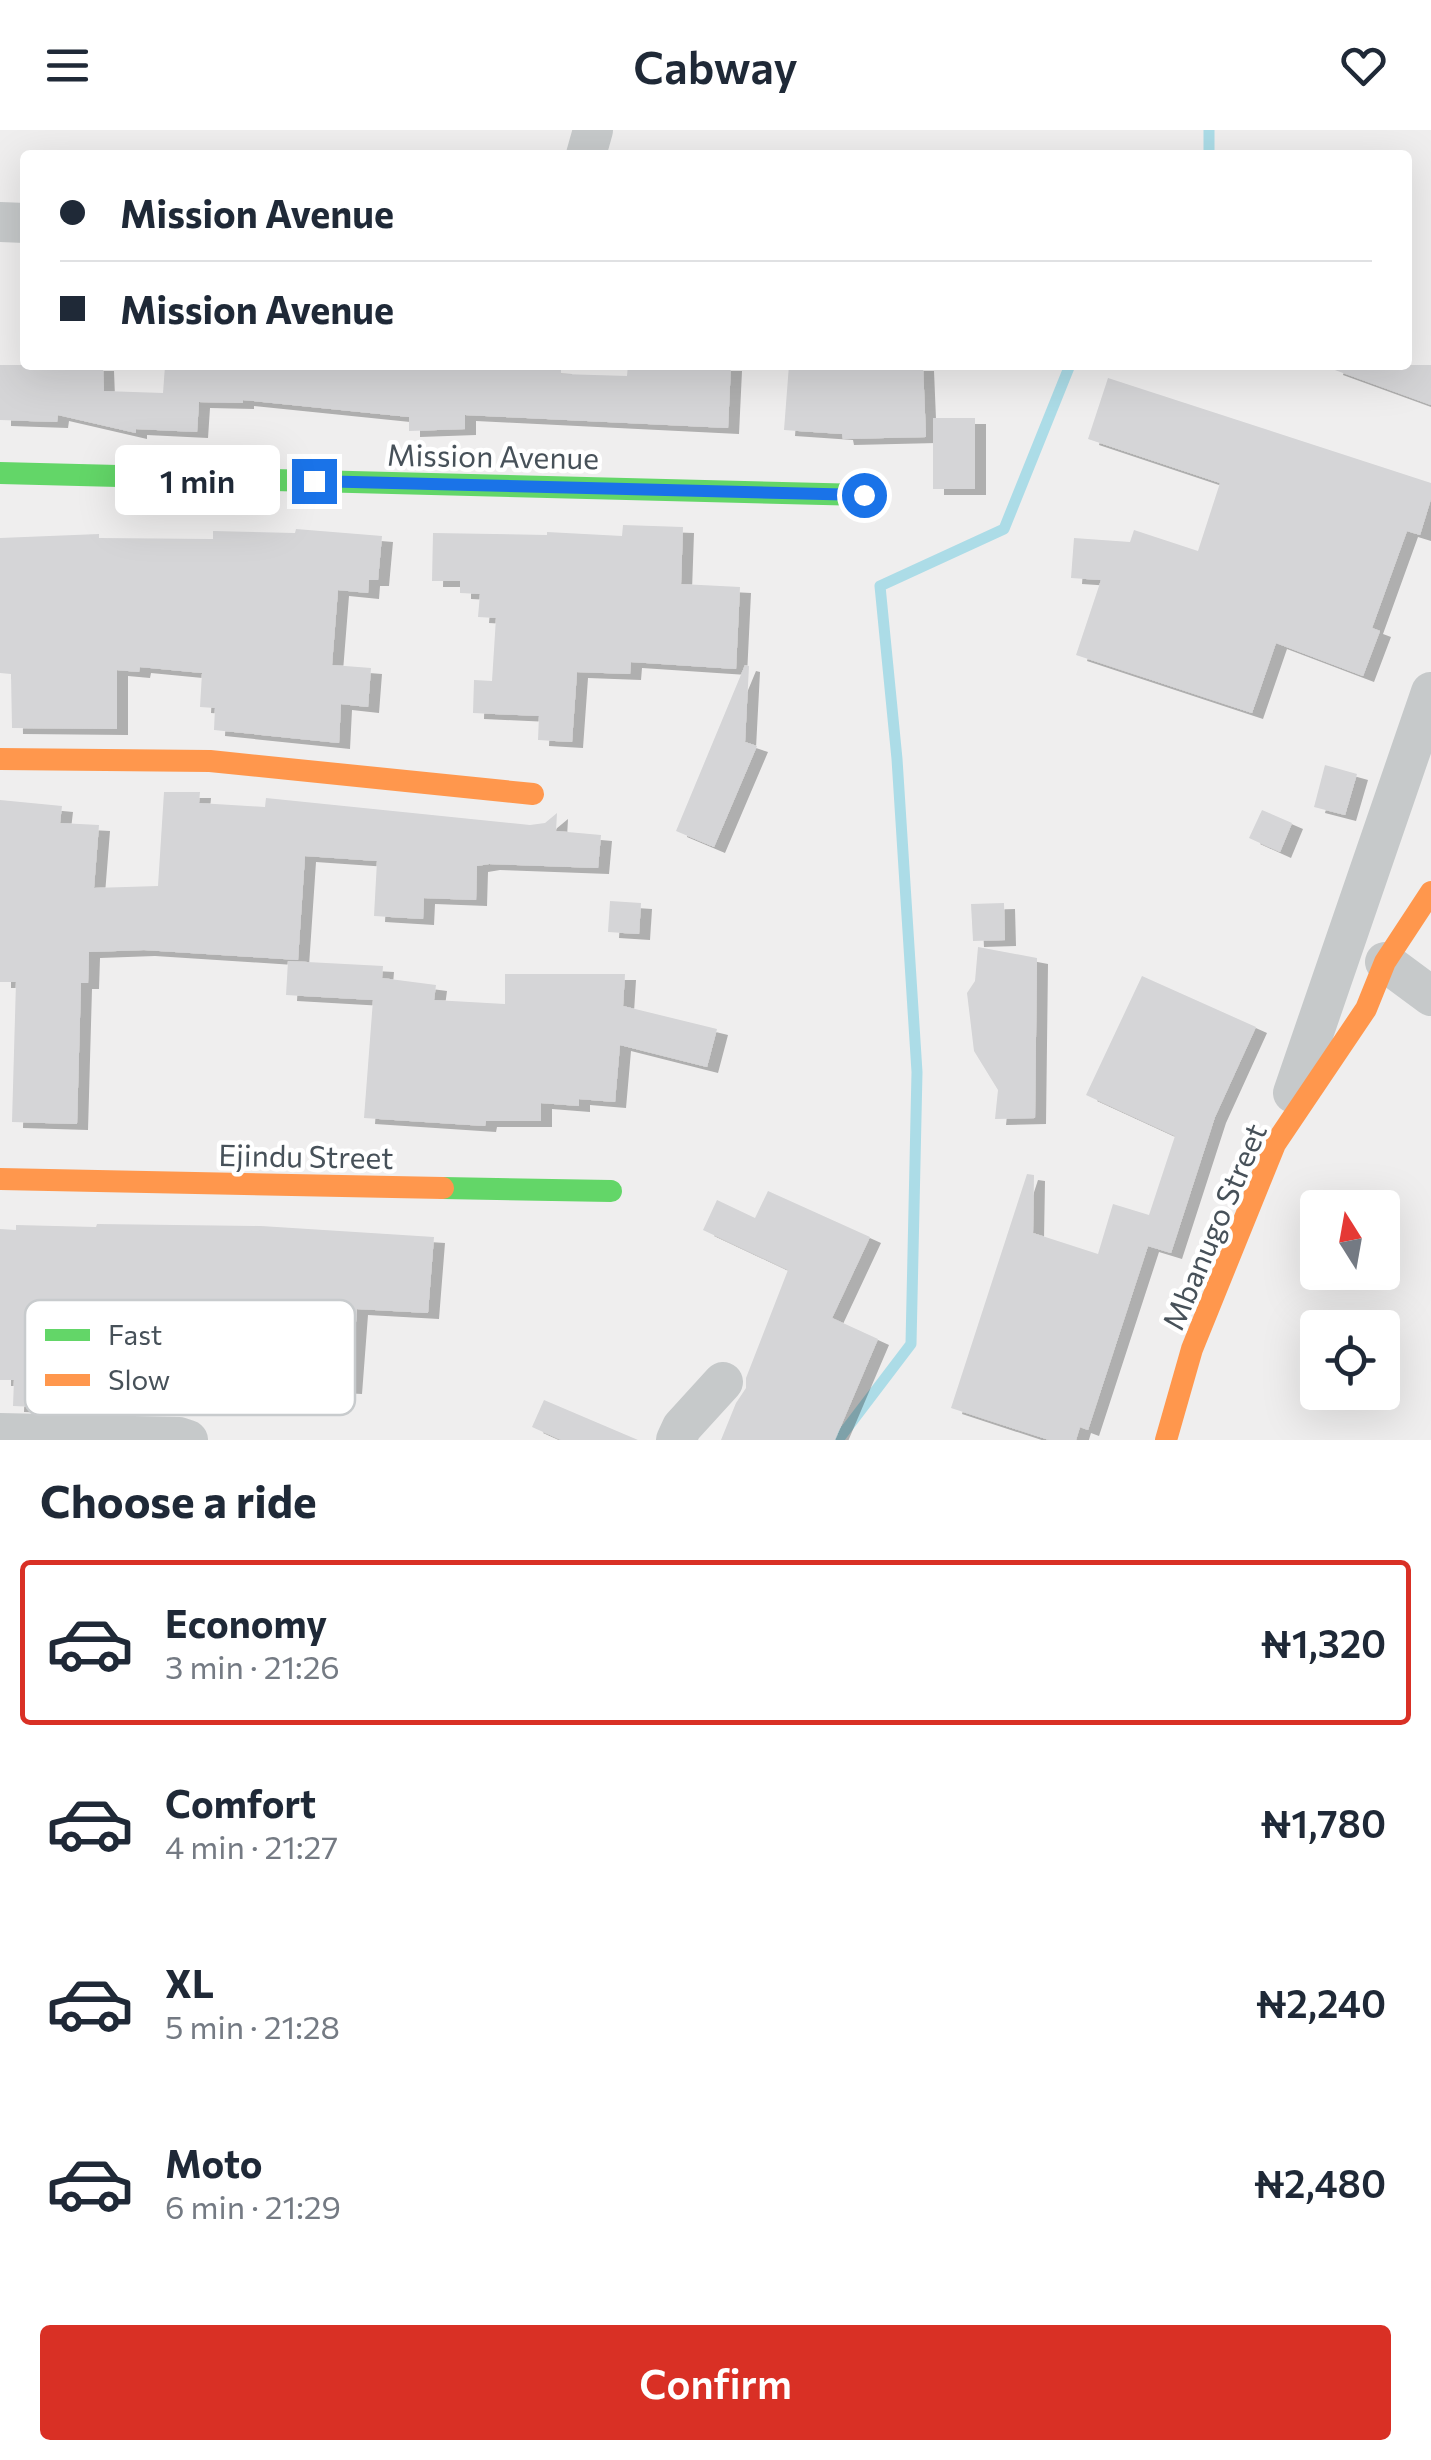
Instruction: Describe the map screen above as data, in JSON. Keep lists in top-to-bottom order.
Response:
{
  "streets": {
    "street": ["Mission Avenue", "Ejindu Street", "Mbanugo Street"]
  },
  "legend": ["Fast", "Slow"],
  "north": "top",
  "page": {
    "header": "Cabway",
    "banner": ["Mission Avenue", "Mission Avenue"],
    "bubble": "1 min",
    "heading": "Choose a ride",
    "list": [
      {
        "name": "Economy",
        "note": "3 min · 21:26",
        "value": "₦1,320"
      },
      {
        "name": "Comfort",
        "note": "4 min · 21:27",
        "value": "₦1,780"
      },
      {
        "name": "XL",
        "note": "5 min · 21:28",
        "value": "₦2,240"
      },
      {
        "name": "Moto",
        "note": "6 min · 21:29",
        "value": "₦2,480"
      }
    ],
    "buttons": "Confirm"
  }
}
